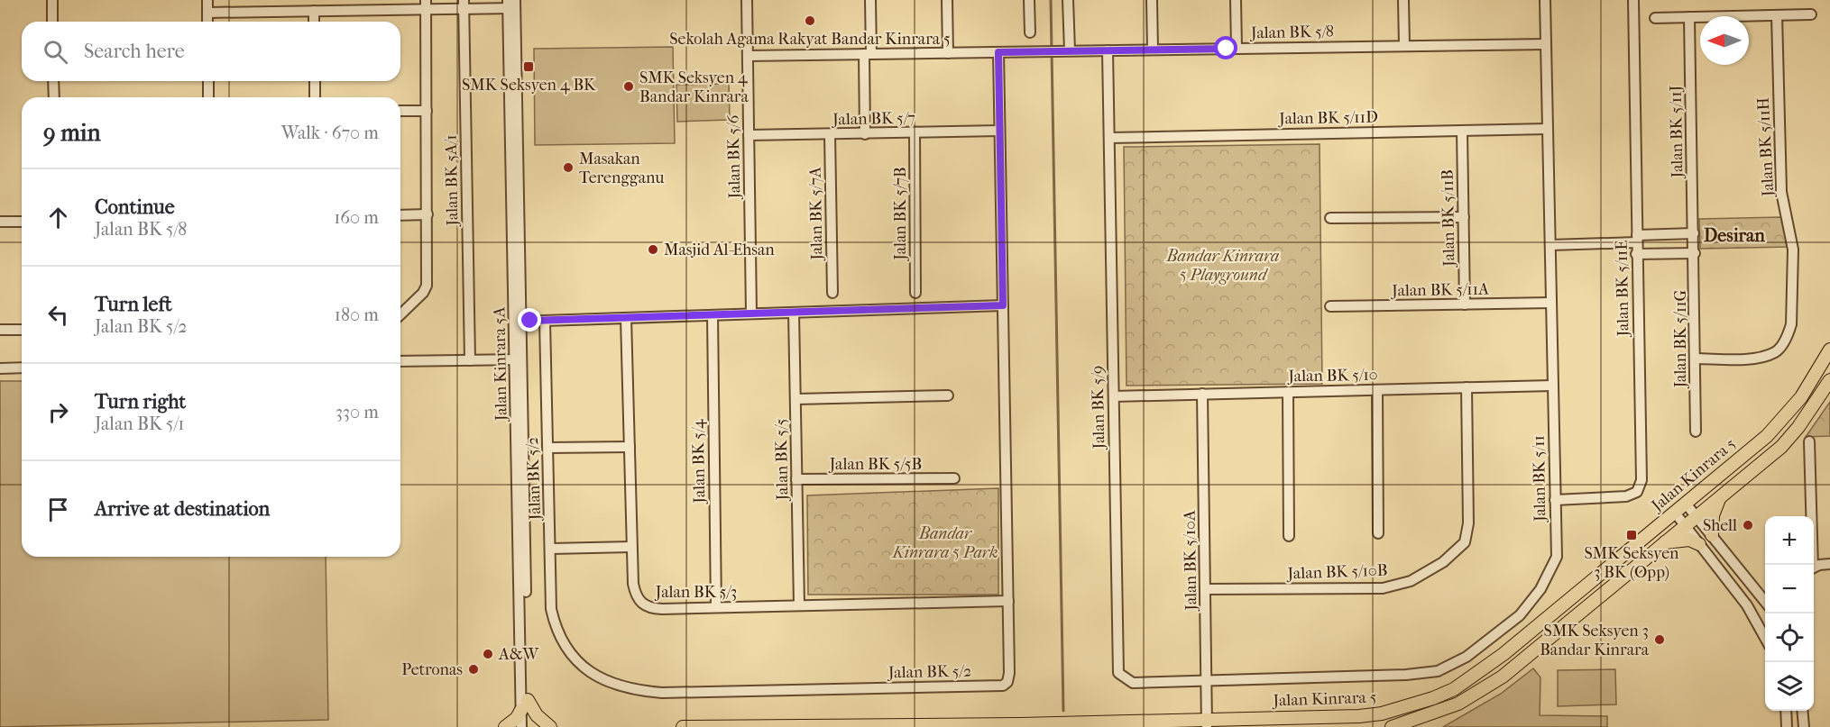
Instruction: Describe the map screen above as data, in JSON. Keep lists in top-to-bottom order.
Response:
{
  "streets": {
    "main road": ["Jalan Kinrara 5"],
    "street": [
      "Jalan BK 5/8",
      "Jalan BK 5/11D",
      "Jalan BK 5/7",
      "Jalan BK 5/11J",
      "Jalan BK 5/11H",
      "Jalan BK 5/6",
      "Jalan BK 5A/1",
      "Jalan BK 5/7A",
      "Jalan BK 5/7B",
      "Jalan BK 5/11B",
      "Jalan BK 5/11E",
      "Jalan BK 5/11A",
      "Jalan BK 5/11G",
      "Jalan Kinrara 5A",
      "Jalan BK 5/10",
      "Jalan BK 5/9",
      "Jalan BK 5/5",
      "Jalan BK 5/4",
      "Jalan BK 5/5B",
      "Jalan BK 5/2",
      "Jalan BK 5/11",
      "Jalan BK 5/10A",
      "Jalan BK 5/10B",
      "Jalan BK 5/3"
    ]
  },
  "crossings": [
    ["Jalan BK 5/8", "Jalan BK 5/6"],
    ["Jalan BK 5/8", "Jalan BK 5/9"],
    ["Jalan BK 5/8", "Jalan BK 5/2"],
    ["Jalan BK 5/8", "Jalan BK 5/11"],
    ["Jalan BK 5/11D", "Jalan BK 5/11B"],
    ["Jalan BK 5/11D", "Jalan BK 5/9"],
    ["Jalan BK 5/11D", "Jalan BK 5/11"],
    ["Jalan BK 5/7", "Jalan BK 5/6"],
    ["Jalan BK 5/7", "Jalan BK 5/7A"],
    ["Jalan BK 5/7", "Jalan BK 5/7B"],
    ["Jalan BK 5/7", "Jalan BK 5/2"],
    ["Jalan BK 5/11J", "Jalan BK 5/11G"],
    ["Jalan BK 5/11H", "Jalan BK 5/11G"],
    ["Jalan BK 5/11B", "Jalan BK 5/11A"],
    ["Jalan BK 5/11E", "Jalan BK 5/11"],
    ["Jalan BK 5/11A", "Jalan BK 5/11"],
    ["Jalan BK 5/10", "Jalan BK 5/9"],
    ["Jalan BK 5/10", "Jalan BK 5/11"],
    ["Jalan BK 5/10", "Jalan BK 5/10A"],
    ["Jalan BK 5/10", "Jalan BK 5/10B"],
    ["Jalan BK 5/9", "Jalan BK 5/11"],
    ["Jalan BK 5/9", "Jalan BK 5/10A"],
    ["Jalan BK 5/5", "Jalan BK 5/5B"],
    ["Jalan BK 5/5", "Jalan BK 5/3"],
    ["Jalan BK 5/4", "Jalan BK 5/3"],
    ["Jalan Kinrara 5", "Jalan BK 5/10A"],
    ["Jalan BK 5/2", "Jalan BK 5/3"],
    ["Jalan BK 5/11", "Jalan BK 5/10A"],
    ["Jalan BK 5/10A", "Jalan BK 5/10B"]
  ],
  "districts": ["Desiran"],
  "parks": ["Bandar Kinrara 5 Playground", "Bandar Kinrara 5 Park"],
  "places": {
    "other": [
      "Sekolah Agama Rakyat Bandar Kinrara 5",
      "SMK Seksyen 4 Bandar Kinrara",
      "Masakan Terengganu",
      "Masjid Al-Ehsan",
      "Shell",
      "SMK Seksyen 3 Bandar Kinrara",
      "A&W",
      "Petronas"
    ],
    "transit": ["SMK Seksyen 4 BK", "SMK Seksyen 3 BK (Opp)"]
  },
  "north": "left",
  "page": {
    "search": "Search here",
    "heading": ["9 min", "Walk · 670 m"],
    "list": [
      ["Continue", "Jalan BK 5/8", "160 m"],
      ["Turn left", "Jalan BK 5/2", "180 m"],
      ["Turn right", "Jalan BK 5/1", "330 m"],
      "Arrive at destination"
    ],
    "map_buttons": ["+", "−"]
  }
}
